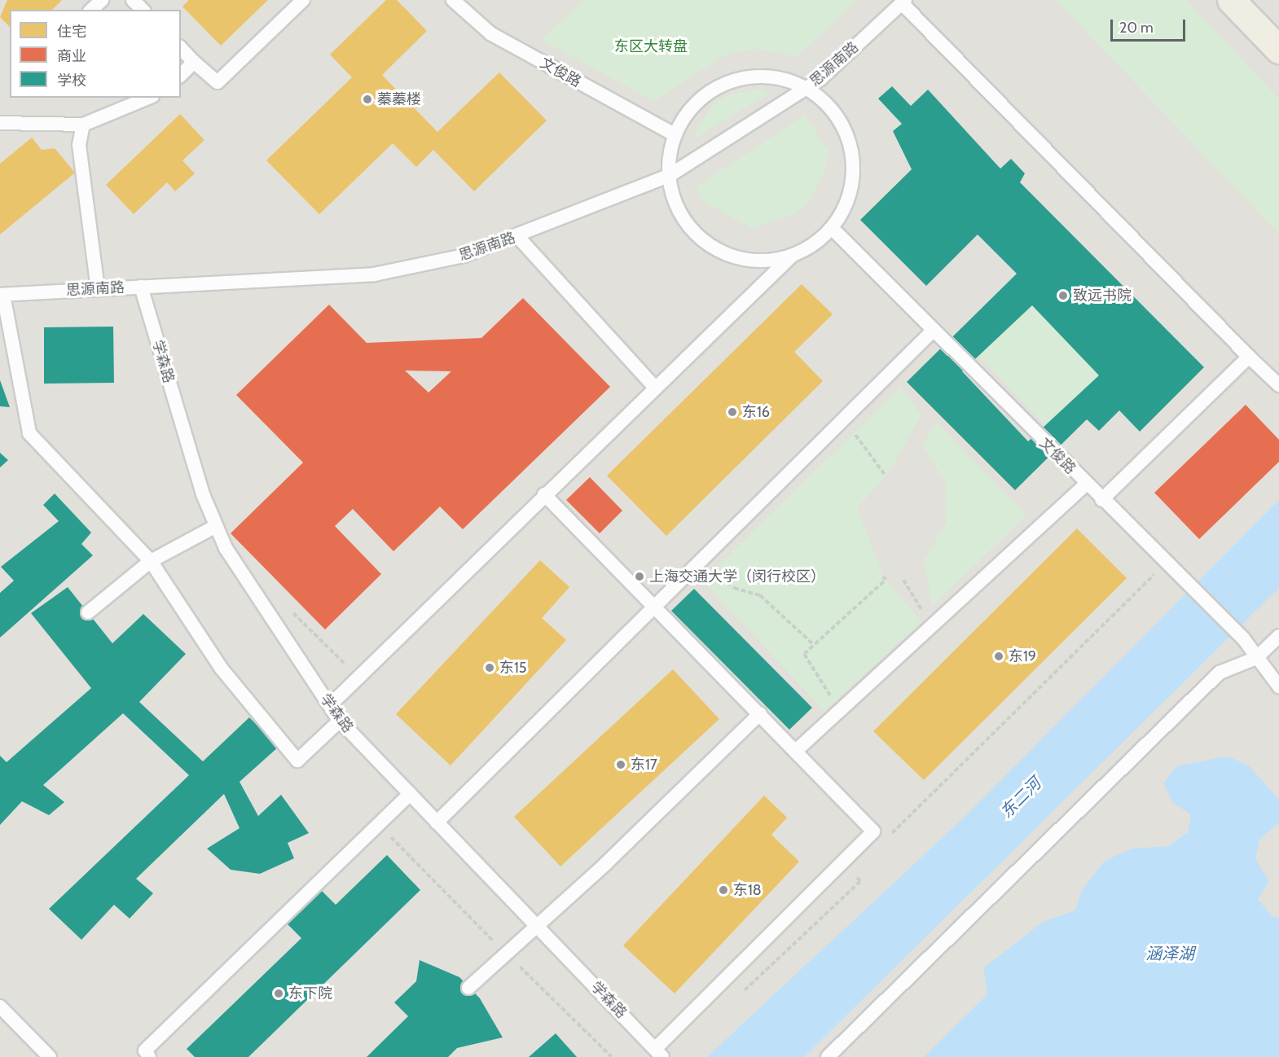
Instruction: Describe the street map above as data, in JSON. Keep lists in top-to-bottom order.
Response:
{
  "streets": {
    "lane": ["思源南路", "文俊路", "学森路"]
  },
  "crossings": [
    ["思源南路", "文俊路"],
    ["思源南路", "学森路"]
  ],
  "water": ["东二河", "涵泽湖"],
  "parks": ["东区大转盘"],
  "places": [
    "蓁蓁楼",
    "致远书院",
    "东16",
    "上海交通大学（闵行校区）",
    "东19",
    "东15",
    "东17",
    "东18",
    "东下院"
  ],
  "legend": ["住宅", "商业", "学校"],
  "scale_bar": "20 m"
}
